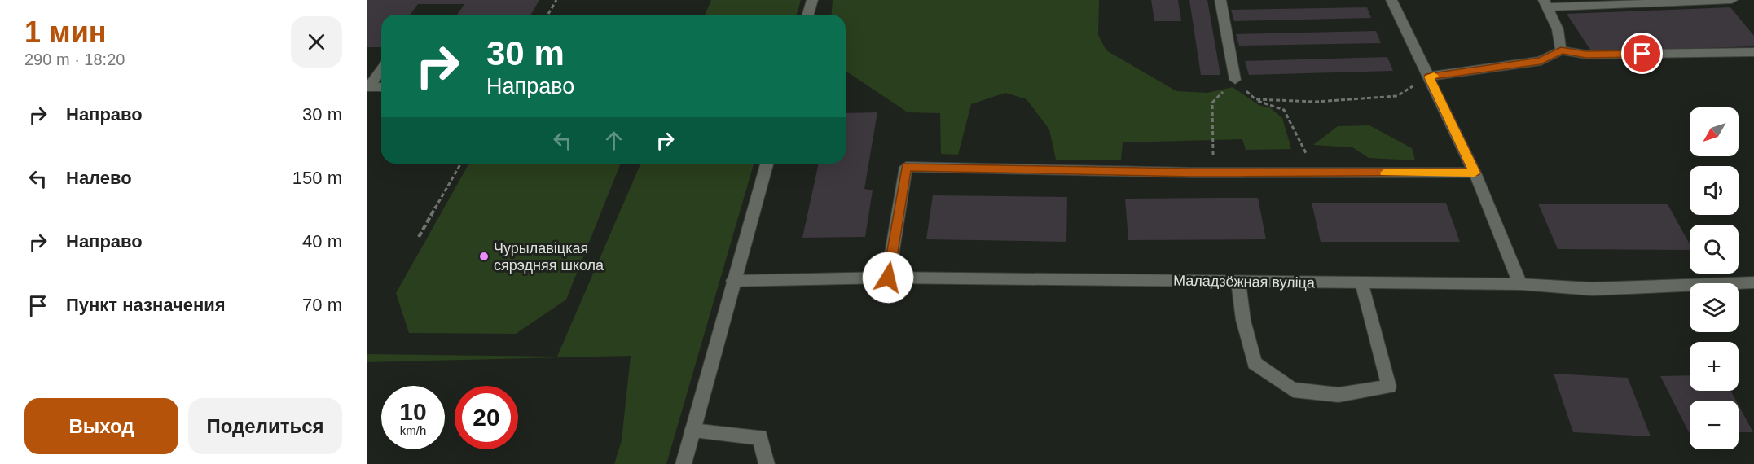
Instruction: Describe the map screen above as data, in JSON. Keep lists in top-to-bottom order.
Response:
{
  "streets": {
    "street": ["Маладзёжная вуліца"]
  },
  "places": ["Чурылавіцкая сярэдняя школа"],
  "north": "bottom left",
  "page": {
    "heading": ["1 мин", "290 m · 18:20"],
    "turn": ["30 m", "Направо"],
    "list": [
      {
        "name": "Направо",
        "value": "30 m"
      },
      {
        "name": "Налево",
        "value": "150 m"
      },
      {
        "name": "Направо",
        "value": "40 m"
      },
      {
        "name": "Пункт назначения",
        "value": "70 m"
      }
    ],
    "map_buttons": ["+", "−"],
    "speed": "10 km/h",
    "limit": "20",
    "buttons": ["Выход", "Поделиться"]
  }
}
